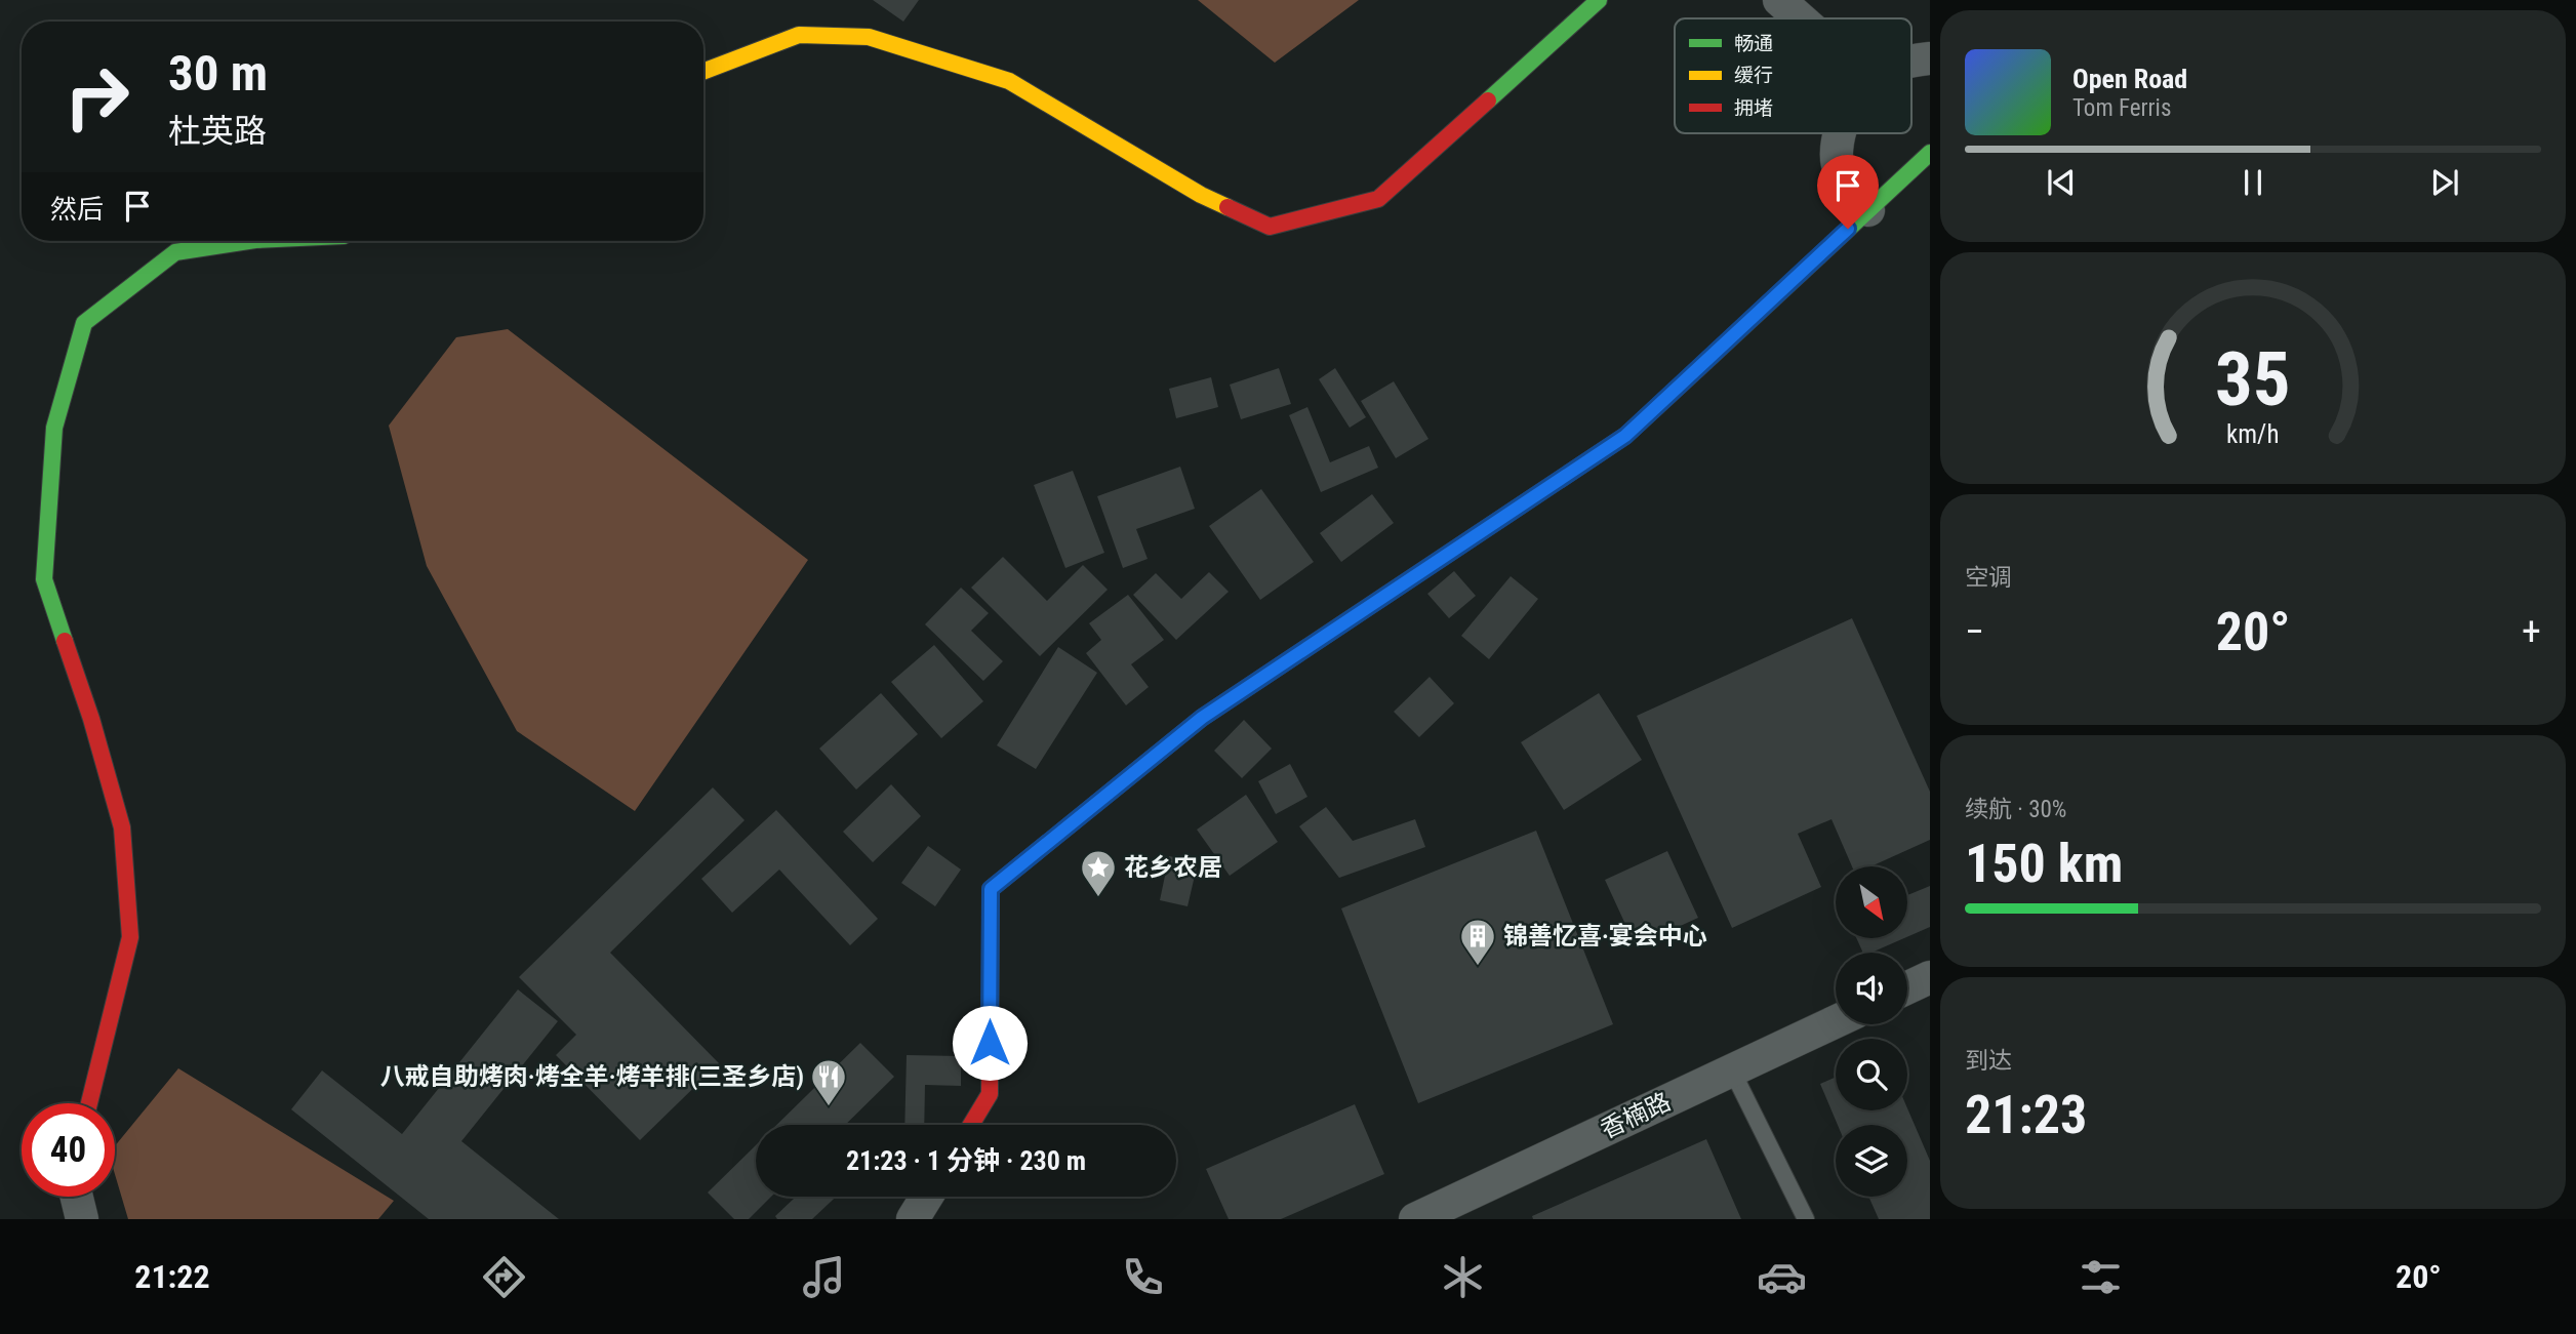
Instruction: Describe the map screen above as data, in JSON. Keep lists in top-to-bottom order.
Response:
{
  "streets": {
    "street": ["香楠路"]
  },
  "places": {
    "place": ["花乡农居"],
    "building": ["锦善忆喜·宴会中心"],
    "restaurant": ["八戒自助烤肉·烤全羊·烤羊排(三圣乡店)"]
  },
  "legend": ["畅通", "缓行", "拥堵"],
  "north": "bottom right",
  "page": {
    "turn": ["30 m", "杜英路"],
    "song": ["Open Road", "Tom Ferris"],
    "then": "然后",
    "tile": [
      "空调",
      ["续航 · 30%", "150 km"],
      ["到达", "21:23"]
    ],
    "heat": ["−", "20°", "+"],
    "limit": "40",
    "trip": "21:23 · 1 分钟 · 230 m",
    "tabs": ["21:22", "20°"],
    "gauge": ["35", "km/h"]
  }
}
